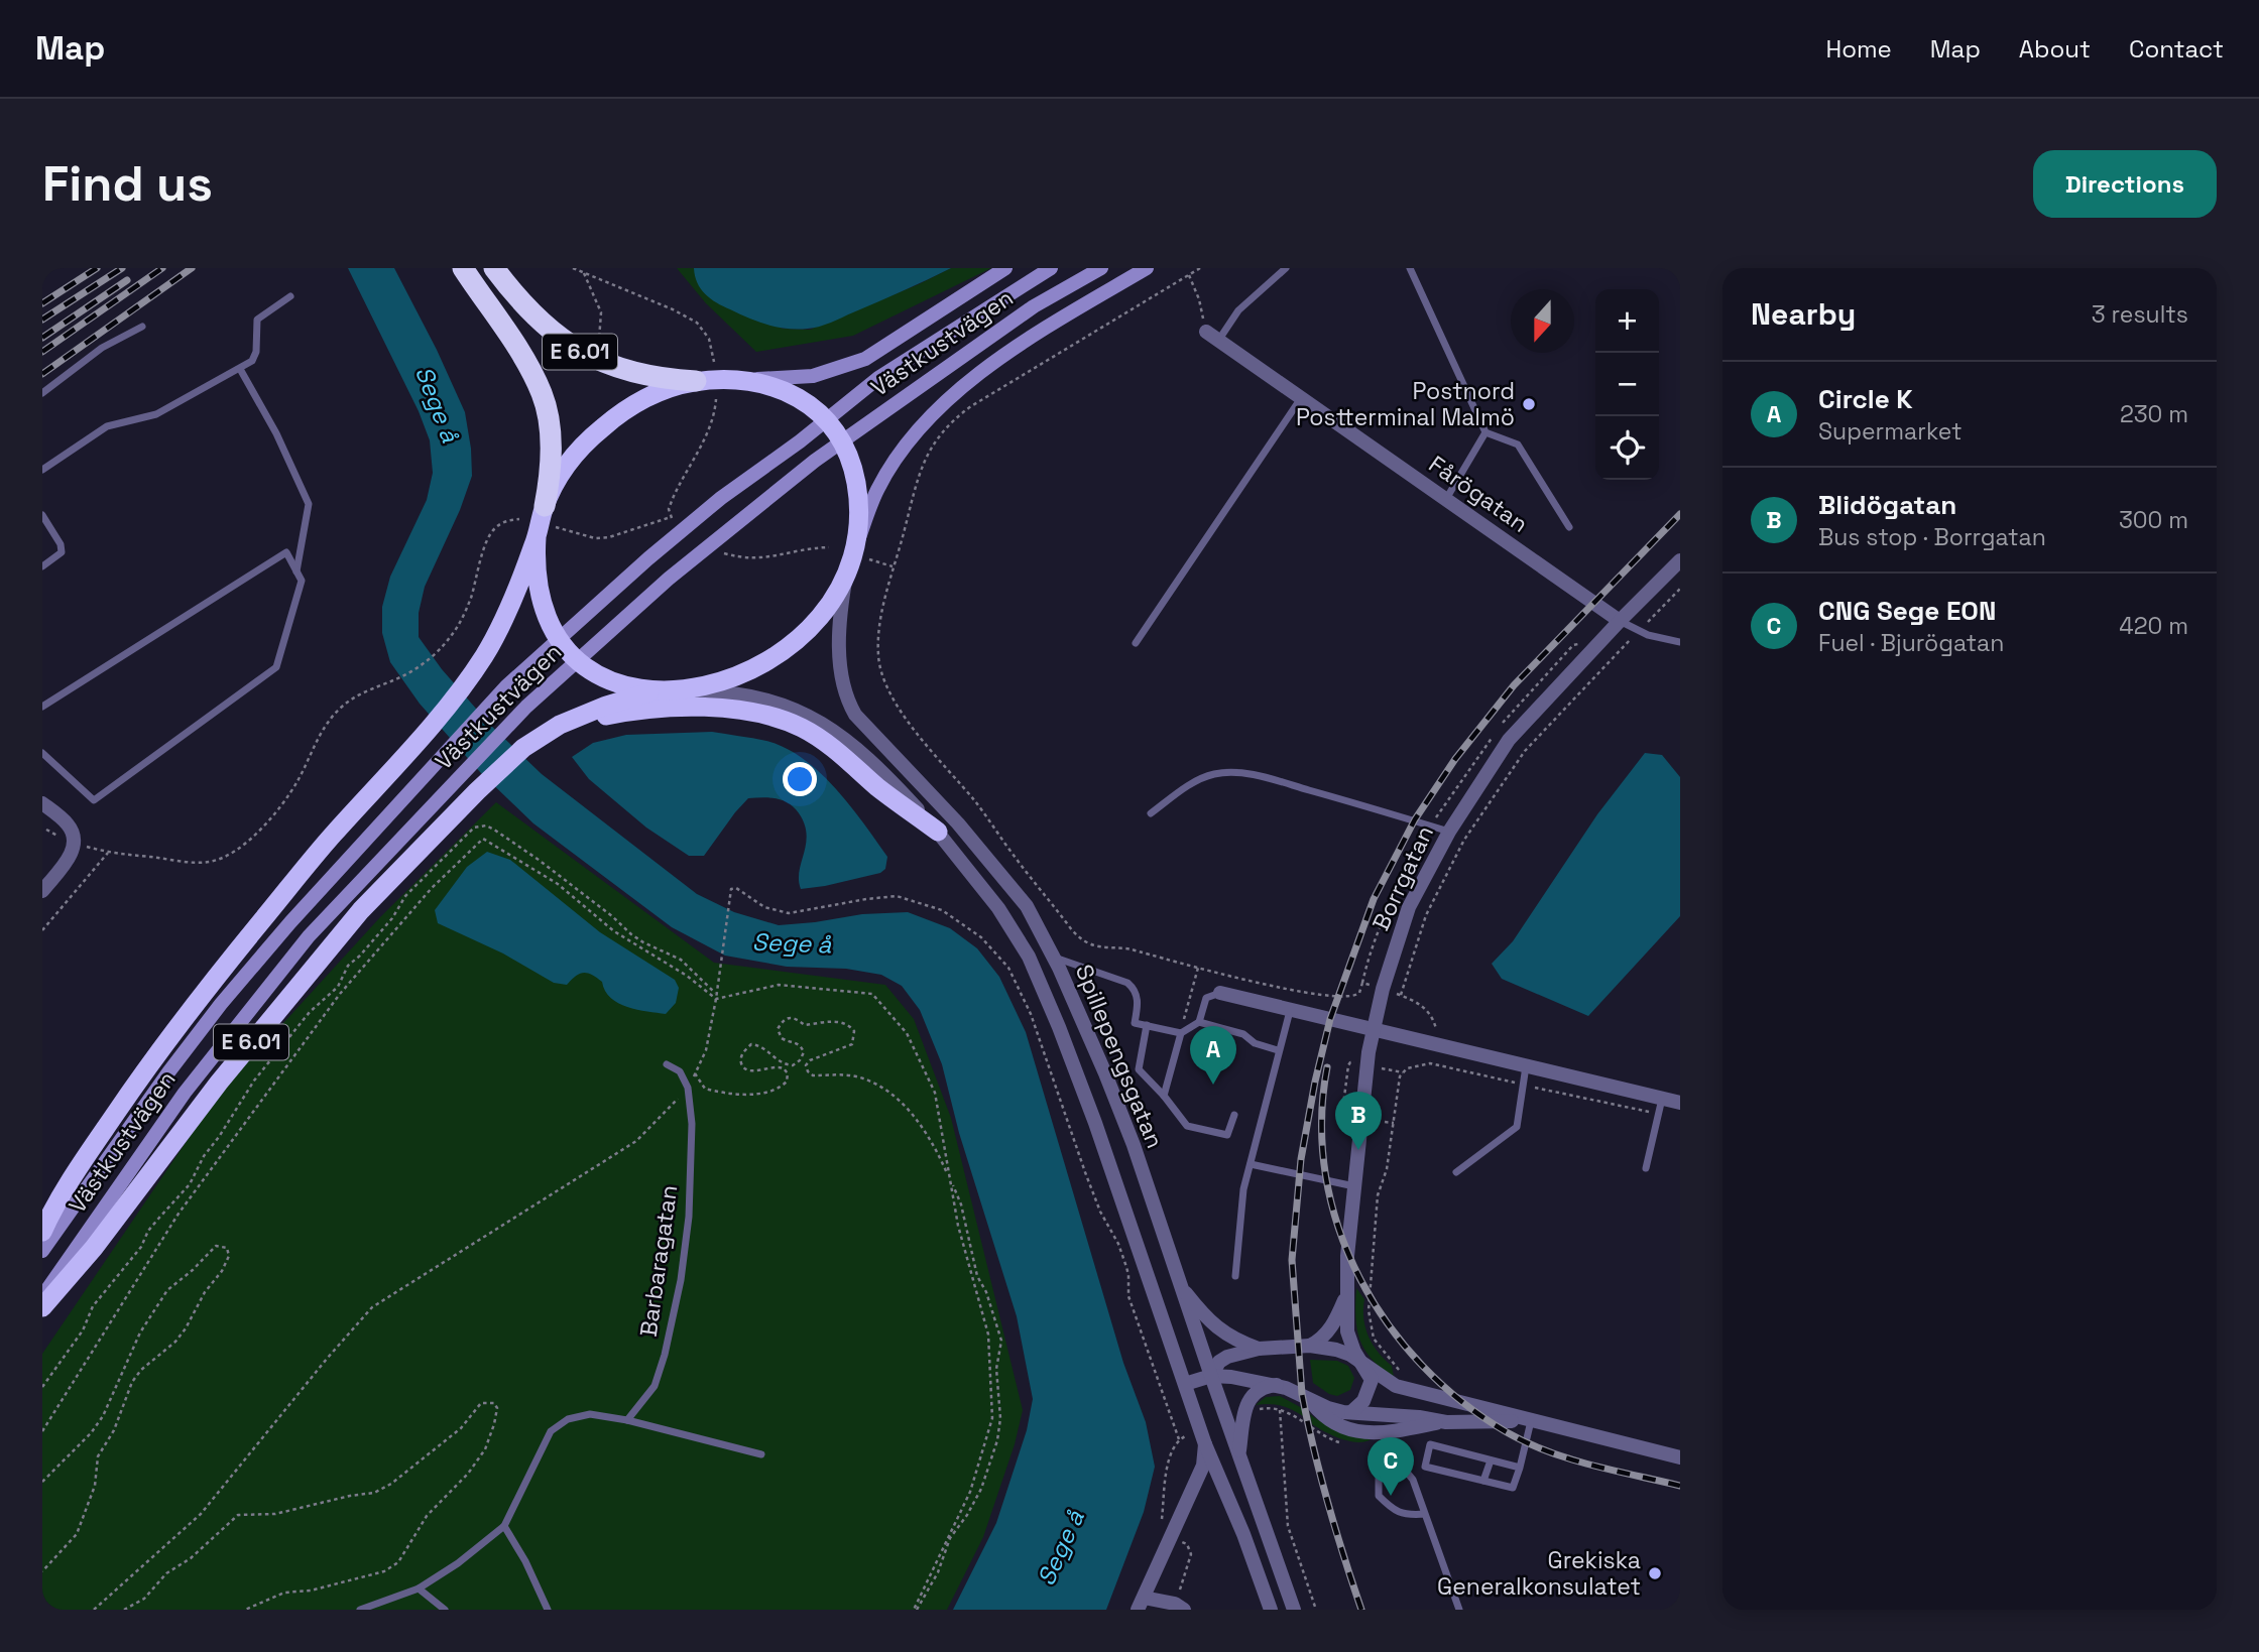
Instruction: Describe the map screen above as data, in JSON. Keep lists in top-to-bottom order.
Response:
{
  "streets": {
    "highway": ["E 6.01"],
    "main road": ["Västkustvägen"],
    "street": ["Fårögatan", "Borrgatan", "Spillepengsgatan"],
    "lane": ["Barbaragatan"]
  },
  "crossings": [
    ["Fårögatan", "Borrgatan"]
  ],
  "water": ["Sege å"],
  "places": ["Postnord Postterminal Malmö", "Grekiska Generalkonsulatet"],
  "north": "bottom",
  "page": {
    "header": "Map",
    "nav": [
      "Home",
      "Map",
      "About",
      "Contact"
    ],
    "buttons": "Directions",
    "title": "Find us",
    "heading": ["Nearby", "3 results"],
    "map_buttons": ["+", "−"],
    "list": [
      {
        "mark": "A",
        "name": "Circle K",
        "note": "Supermarket",
        "value": "230 m"
      },
      {
        "mark": "B",
        "name": "Blidögatan",
        "note": "Bus stop · Borrgatan",
        "value": "300 m"
      },
      {
        "mark": "C",
        "name": "CNG Sege EON",
        "note": "Fuel · Bjurögatan",
        "value": "420 m"
      }
    ],
    "pins": ["A", "B", "C"]
  }
}
